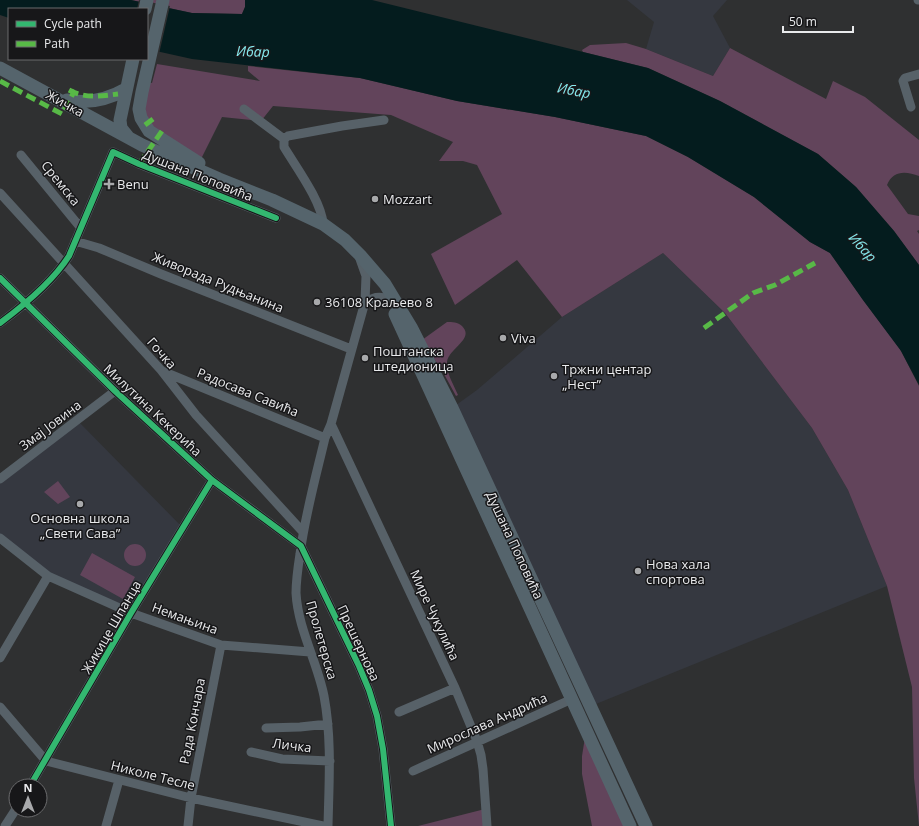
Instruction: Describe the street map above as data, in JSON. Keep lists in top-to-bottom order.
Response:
{
  "streets": {
    "main road": ["Жичка", "Душана Поповића"],
    "street": [
      "Сремска",
      "Живорада Рудњанина",
      "Гочка",
      "Радосава Савића",
      "Милутина Кекерића",
      "Змај Јовина",
      "Мире Чукулића",
      "Немањина",
      "Жикице Шпанца",
      "Пролетерска",
      "Прешернова",
      "Рада Кончара",
      "Мирослава Андрића",
      "Личка",
      "Николе Тесле"
    ]
  },
  "crossings": [
    ["Жичка", "Душана Поповића"],
    ["Душана Поповића", "Сремска"],
    ["Душана Поповића", "Пролетерска"],
    ["Душана Поповића", "Мирослава Андрића"],
    ["Живорада Рудњанина", "Пролетерска"],
    ["Гочка", "Радосава Савића"],
    ["Гочка", "Пролетерска"],
    ["Радосава Савића", "Пролетерска"],
    ["Милутина Кекерића", "Змај Јовина"],
    ["Милутина Кекерића", "Жикице Шпанца"],
    ["Милутина Кекерића", "Пролетерска"],
    ["Милутина Кекерића", "Прешернова"],
    ["Мире Чукулића", "Пролетерска"],
    ["Мире Чукулића", "Мирослава Андрића"],
    ["Немањина", "Жикице Шпанца"],
    ["Немањина", "Пролетерска"],
    ["Немањина", "Рада Кончара"],
    ["Жикице Шпанца", "Николе Тесле"],
    ["Пролетерска", "Прешернова"],
    ["Пролетерска", "Личка"],
    ["Рада Кончара", "Николе Тесле"]
  ],
  "water": ["Ибар"],
  "places": {
    "health": ["Benu"],
    "other": [
      "Mozzart",
      "36108 Краљево 8",
      "Viva",
      "Поштанска штедионица",
      "Тржни центар „Нест”",
      "Основна школа „Свети Сава”",
      "Нова хала спортова"
    ]
  },
  "legend": ["Cycle path", "Path"],
  "scale_bar": "50 m",
  "north": "top"
}
